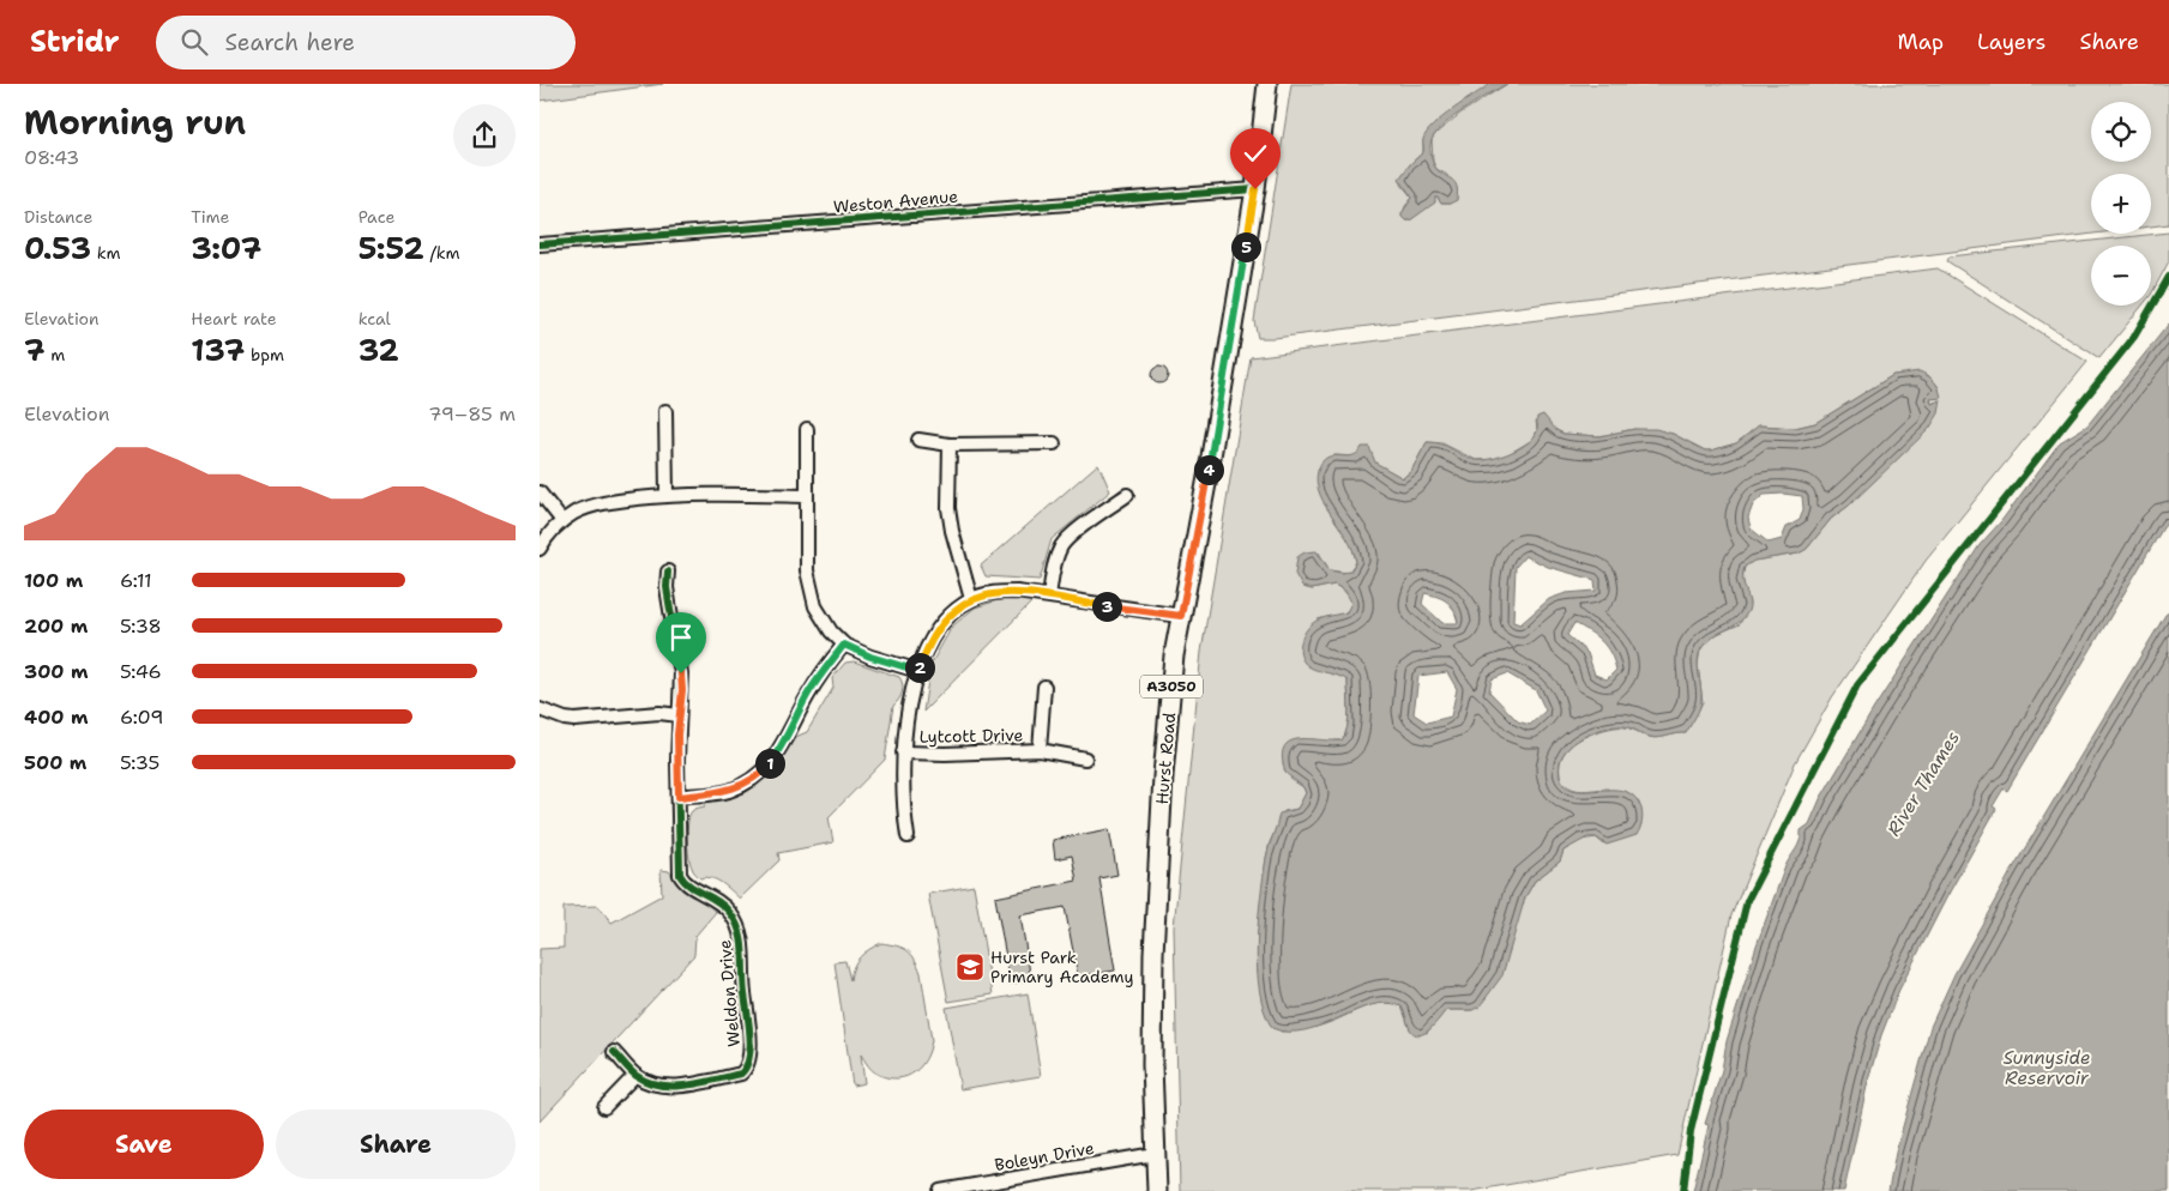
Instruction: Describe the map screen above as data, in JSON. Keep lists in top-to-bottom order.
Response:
{
  "streets": {
    "main road": ["A3050", "Hurst Road"],
    "street": [
      "Weston Avenue",
      "Lytcott Drive",
      "Weldon Drive",
      "Boleyn Drive"
    ]
  },
  "crossings": [
    ["Weston Avenue", "A3050"],
    ["Weston Avenue", "Hurst Road"],
    ["A3050", "Hurst Road"],
    ["Hurst Road", "Boleyn Drive"]
  ],
  "water": ["River Thames", "Sunnyside Reservoir"],
  "places": {
    "school or university": ["Hurst Park Primary Academy"]
  },
  "page": {
    "header": "Stridr",
    "search": "Search here",
    "nav": ["Map", "Layers", "Share"],
    "heading": ["Morning run", "08:43"],
    "map_buttons": ["+", "−"],
    "stats": [
      ["Distance", "0.53 km"],
      ["Time", "3:07"],
      ["Pace", "5:52 /km"],
      ["Elevation", "7 m"],
      ["Heart rate", "137 bpm"],
      ["kcal", "32"]
    ],
    "pins": [
      "5",
      "4",
      "3",
      "2",
      "1"
    ],
    "chart": ["Elevation", "79–85 m"],
    "list": [
      {
        "name": "100 m",
        "note": "6:11"
      },
      {
        "name": "200 m",
        "note": "5:38"
      },
      {
        "name": "300 m",
        "note": "5:46"
      },
      {
        "name": "400 m",
        "note": "6:09"
      },
      {
        "name": "500 m",
        "note": "5:35"
      }
    ],
    "buttons": ["Save", "Share"]
  }
}
